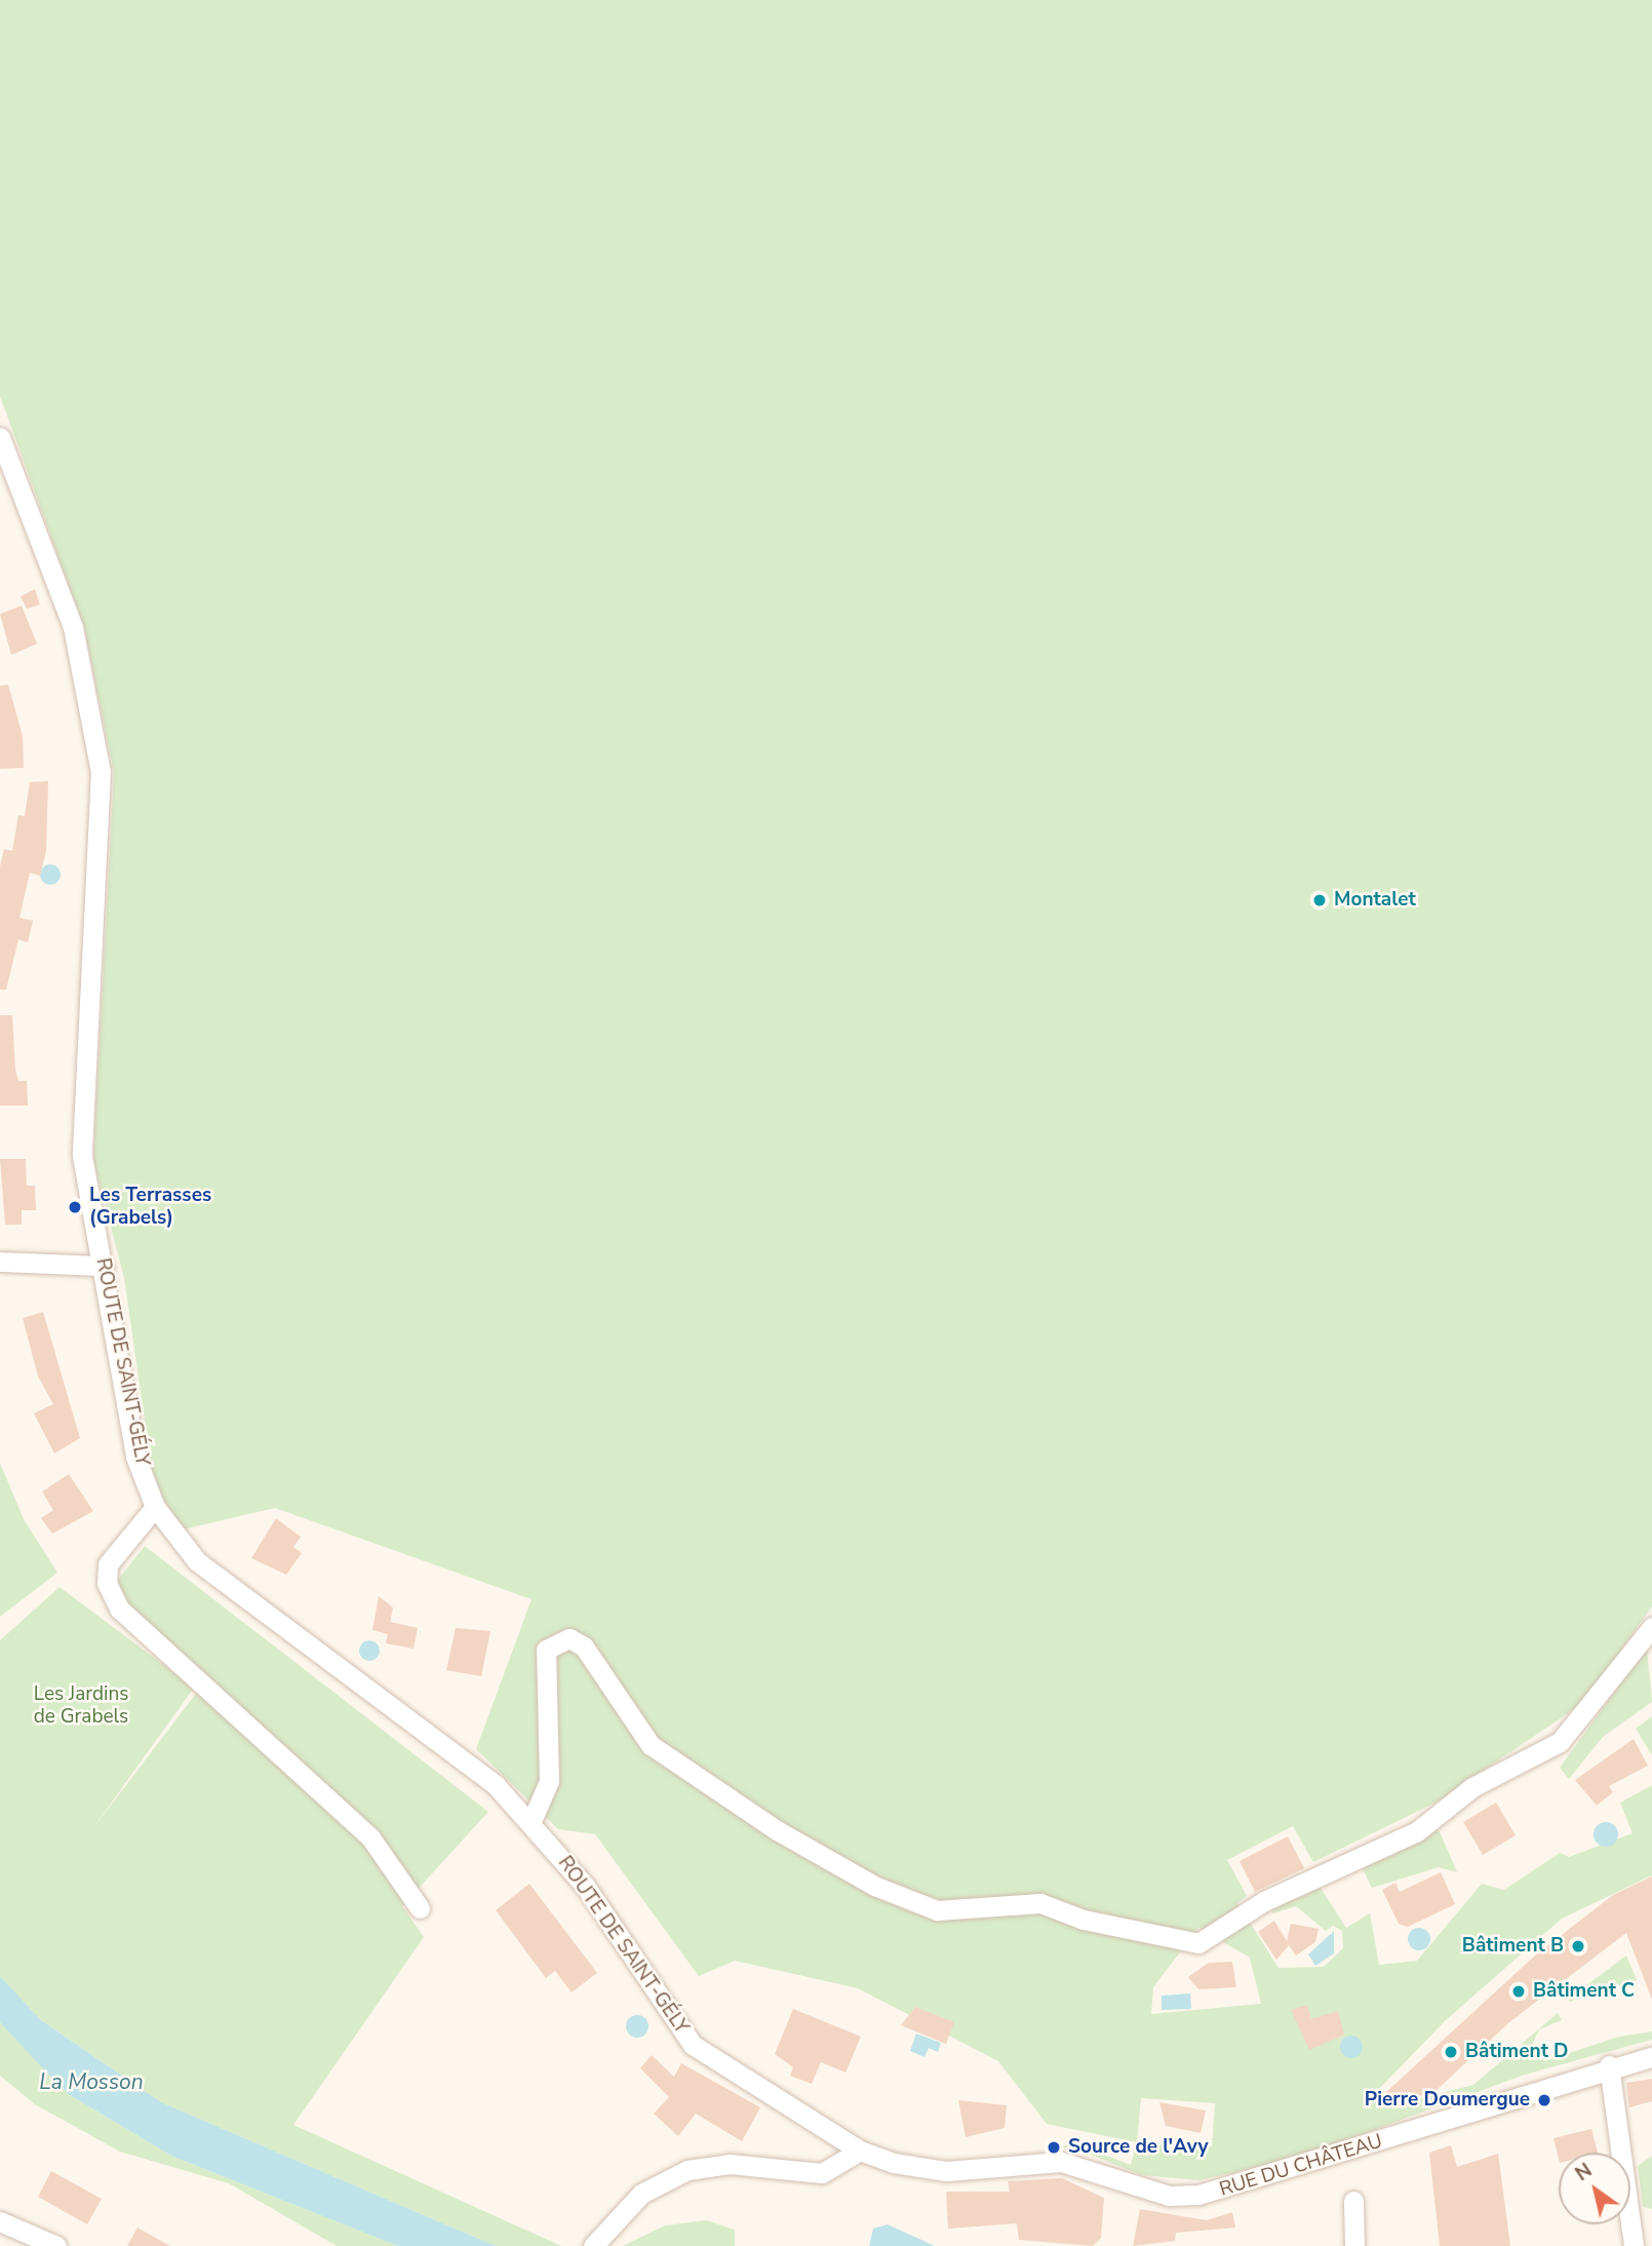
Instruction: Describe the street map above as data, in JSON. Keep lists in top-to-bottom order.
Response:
{
  "streets": {
    "street": ["ROUTE DE SAINT-GÉLY", "RUE DU CHÂTEAU"]
  },
  "crossings": [
    ["ROUTE DE SAINT-GÉLY", "RUE DU CHÂTEAU"]
  ],
  "water": ["La Mosson"],
  "parks": ["Les Jardins de Grabels"],
  "places": [
    "Montalet",
    "Les Terrasses (Grabels)",
    "Bâtiment B",
    "Bâtiment C",
    "Bâtiment D",
    "Pierre Doumergue",
    "Source de l'Avy"
  ],
  "north": "top left"
}
